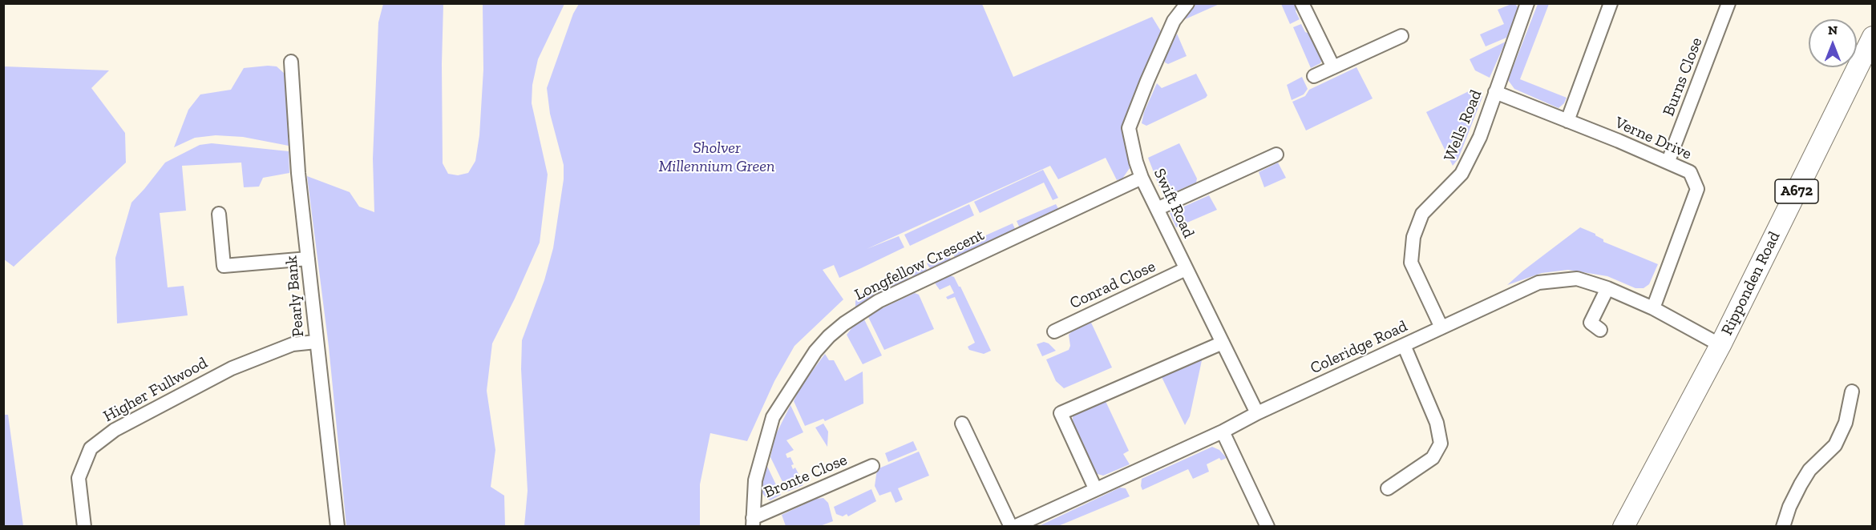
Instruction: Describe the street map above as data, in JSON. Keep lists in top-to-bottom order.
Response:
{
  "streets": {
    "main road": ["A672", "Ripponden Road"],
    "street": [
      "Burns Close",
      "Wells Road",
      "Verne Drive",
      "Swift Road",
      "Longfellow Crescent",
      "Conrad Close",
      "Pearly Bank",
      "Coleridge Road",
      "Higher Fullwood",
      "Bronte Close"
    ]
  },
  "crossings": [
    ["Burns Close", "Verne Drive"],
    ["Wells Road", "Verne Drive"],
    ["Wells Road", "Coleridge Road"],
    ["Verne Drive", "Coleridge Road"],
    ["Swift Road", "Longfellow Crescent"],
    ["Swift Road", "Conrad Close"],
    ["Swift Road", "Coleridge Road"],
    ["Longfellow Crescent", "Bronte Close"],
    ["Ripponden Road", "Coleridge Road"],
    ["Pearly Bank", "Higher Fullwood"]
  ],
  "parks": ["Sholver Millennium Green"],
  "north": "top"
}
